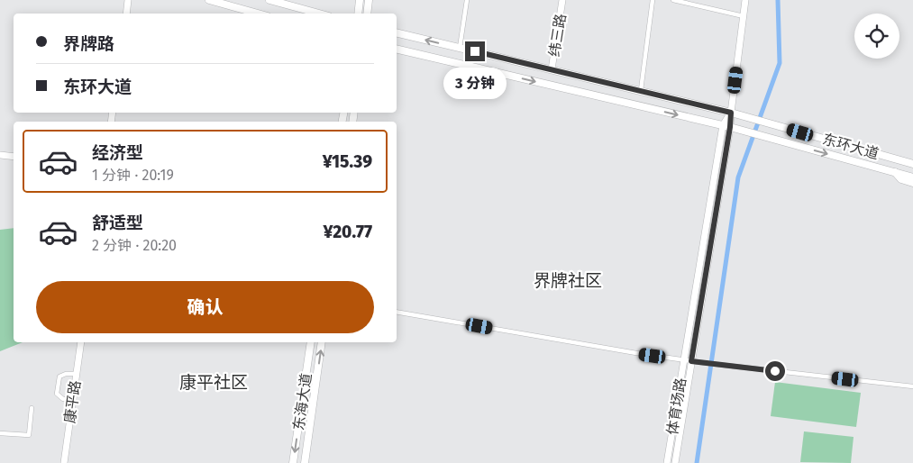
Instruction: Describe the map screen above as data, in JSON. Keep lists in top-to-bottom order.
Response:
{
  "streets": {
    "main road": [
      "纬三路",
      "东环大道",
      "康平路",
      "东海大道",
      "体育场路"
    ]
  },
  "crossings": [
    ["纬三路", "东环大道"],
    ["东环大道", "体育场路"]
  ],
  "districts": ["界牌社区", "康平社区"],
  "page": {
    "banner": ["界牌路", "东环大道"],
    "bubble": "3 分钟",
    "list": [
      {
        "name": "经济型",
        "note": "1 分钟 · 20:19",
        "value": "¥15.39"
      },
      {
        "name": "舒适型",
        "note": "2 分钟 · 20:20",
        "value": "¥20.77"
      }
    ],
    "buttons": "确认"
  }
}
